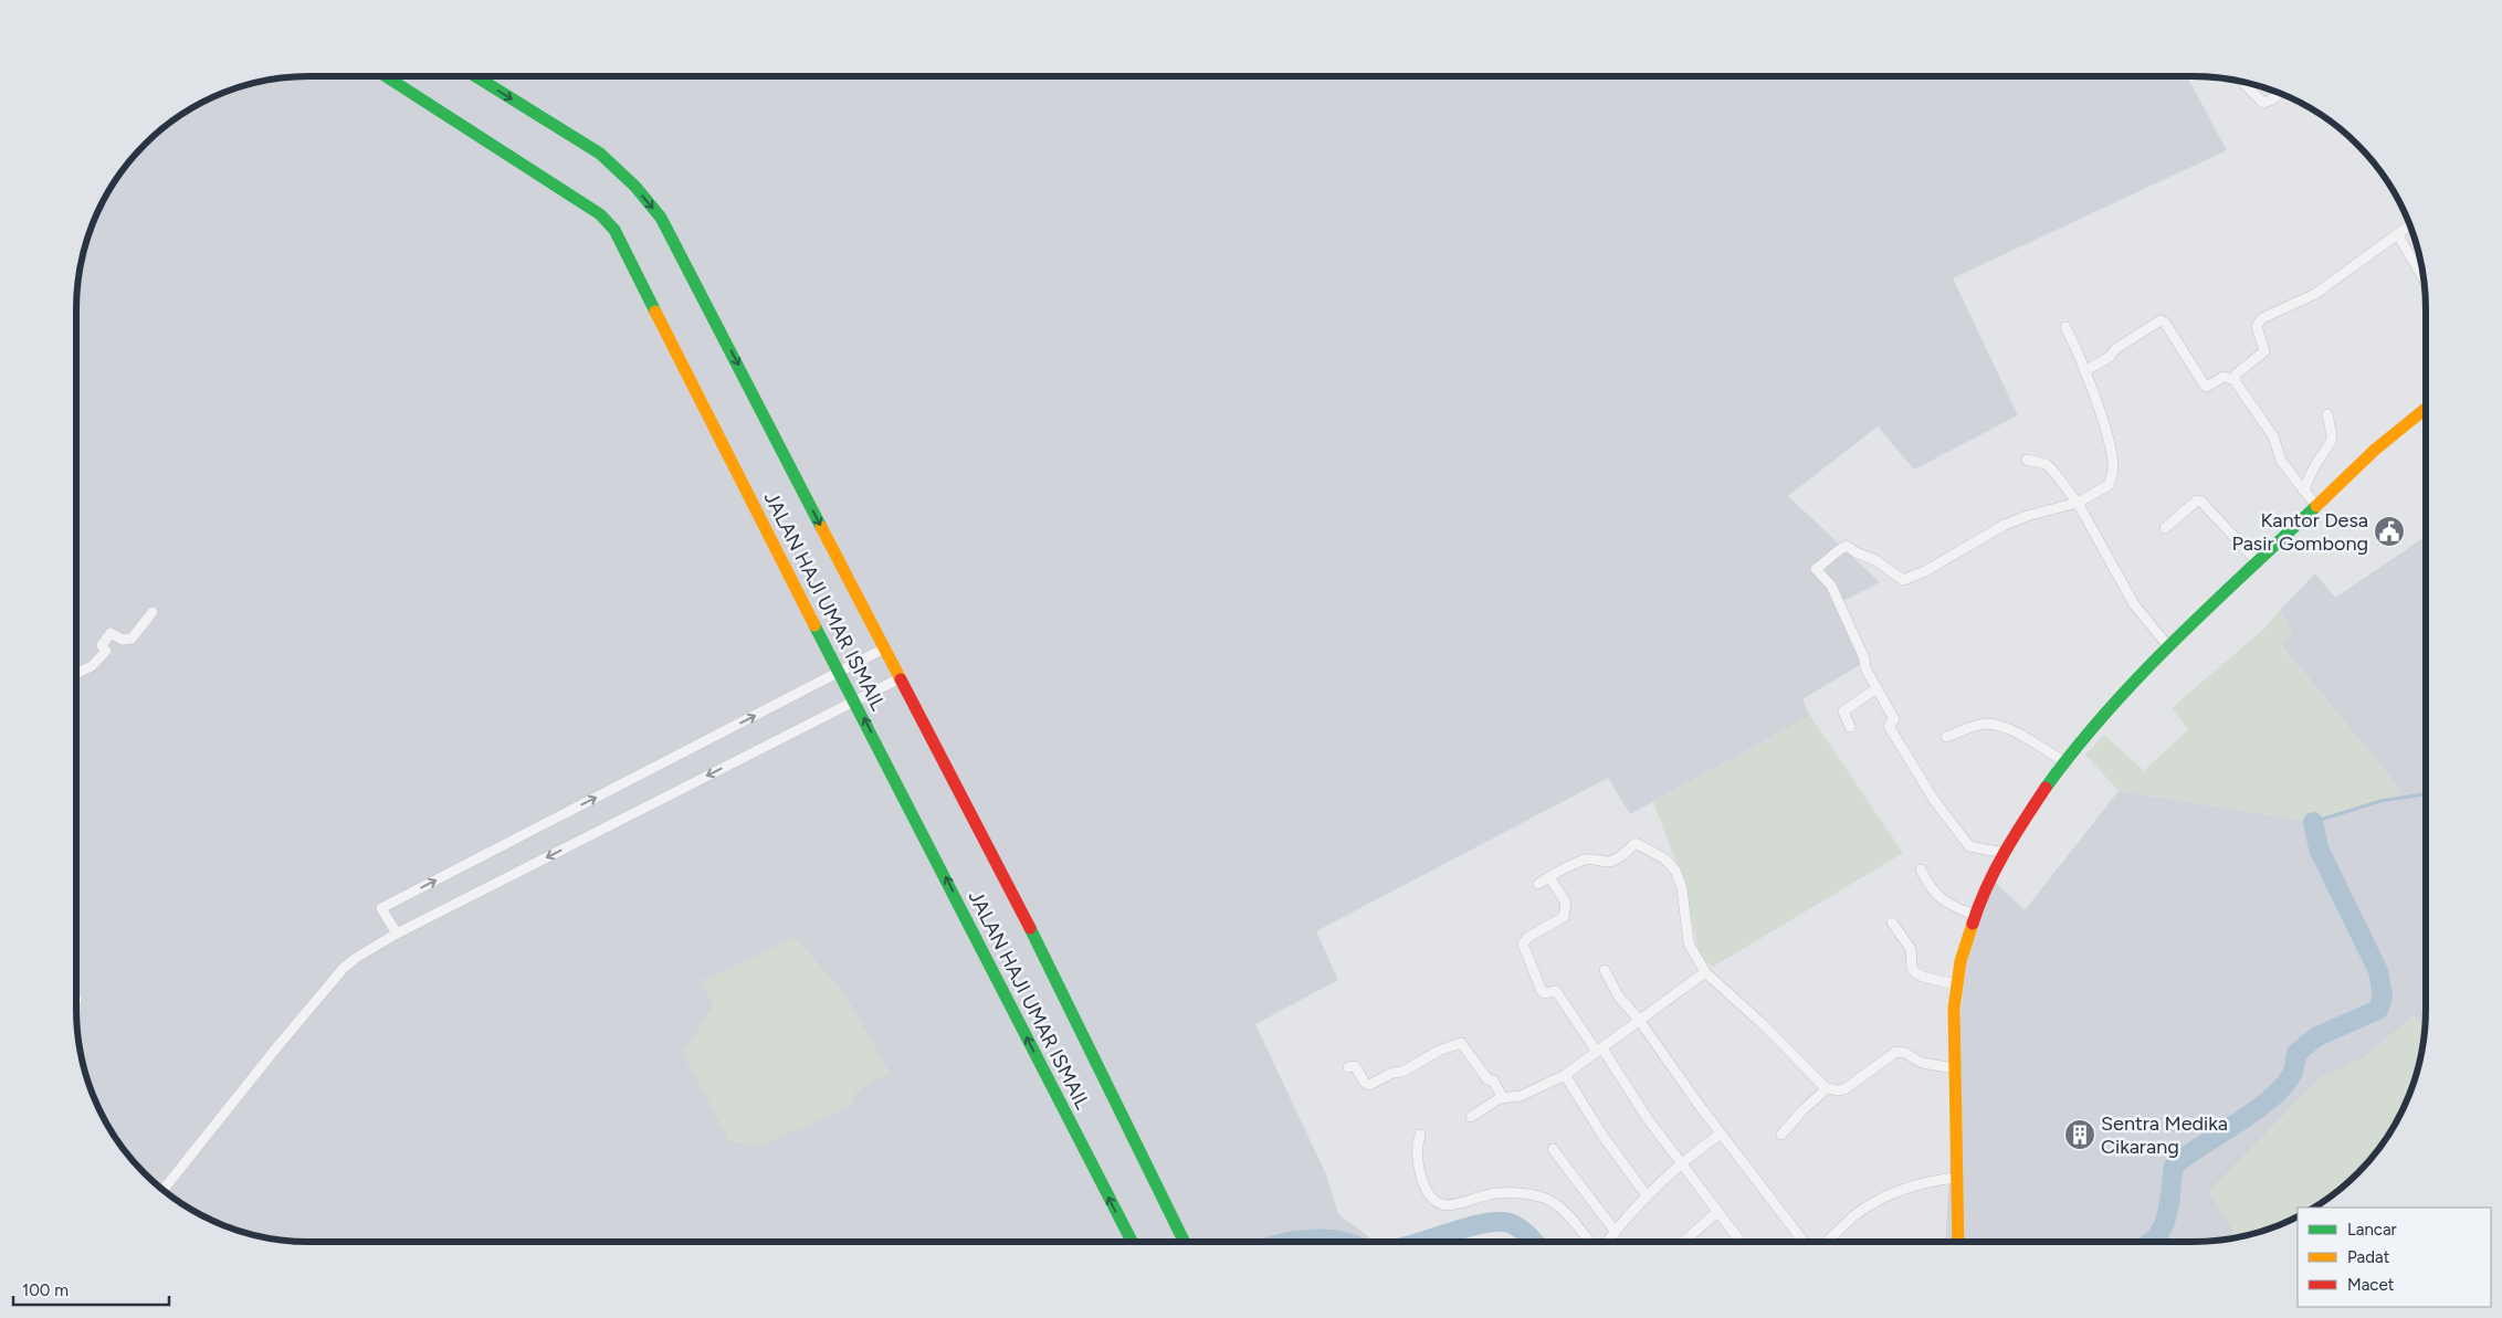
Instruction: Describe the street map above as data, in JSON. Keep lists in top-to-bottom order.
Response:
{
  "streets": {
    "main road": ["JALAN HAJI UMAR ISMAIL"]
  },
  "places": {
    "public building": ["Kantor Desa Pasir Gombong"],
    "building": ["Sentra Medika Cikarang"]
  },
  "legend": ["Lancar", "Padat", "Macet"],
  "scale_bar": "100 m"
}
